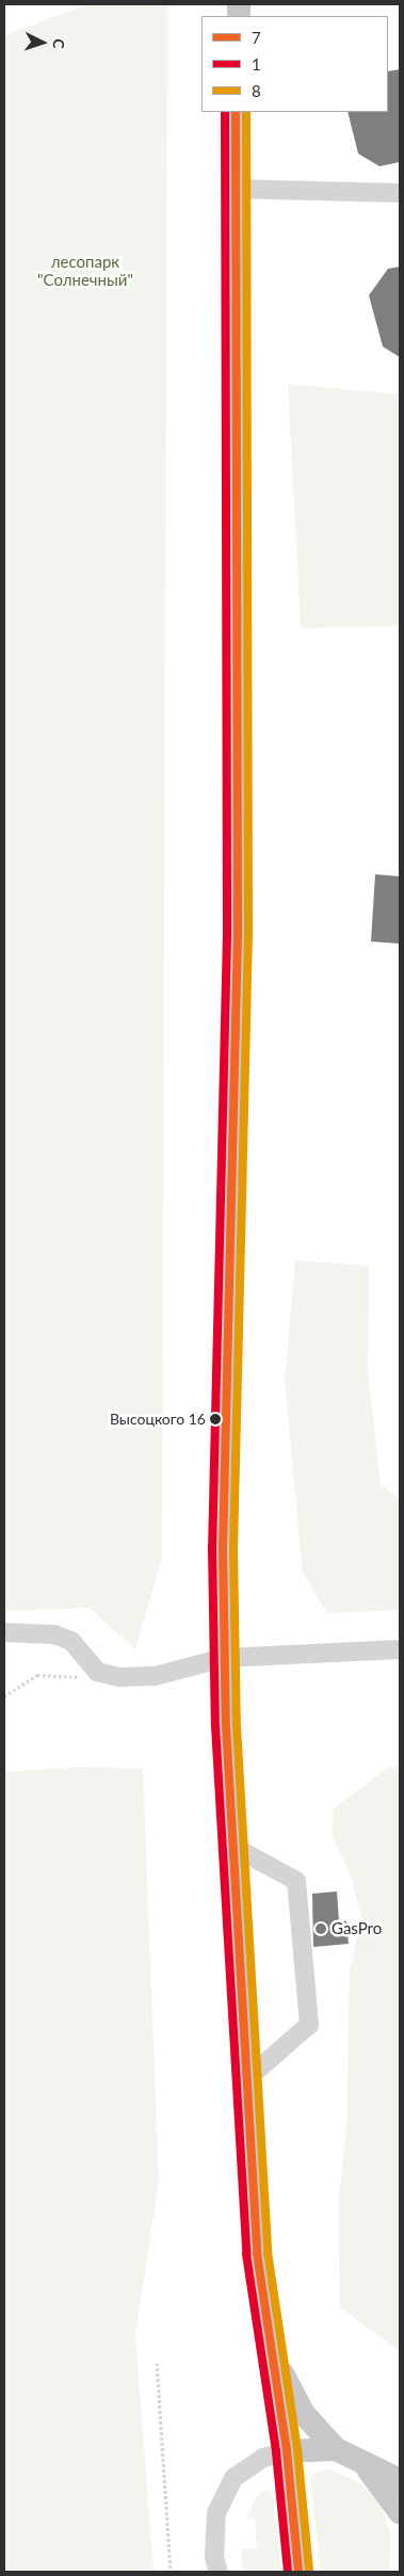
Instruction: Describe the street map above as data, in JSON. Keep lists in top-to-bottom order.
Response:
{
  "parks": ["лесопарк \"Солнечный\""],
  "places": ["Высоцкого 16", "GasPro"],
  "lines": ["transit line 7", "transit line 1", "transit line 8"],
  "legend": ["7", "1", "8"],
  "north": "right"
}
